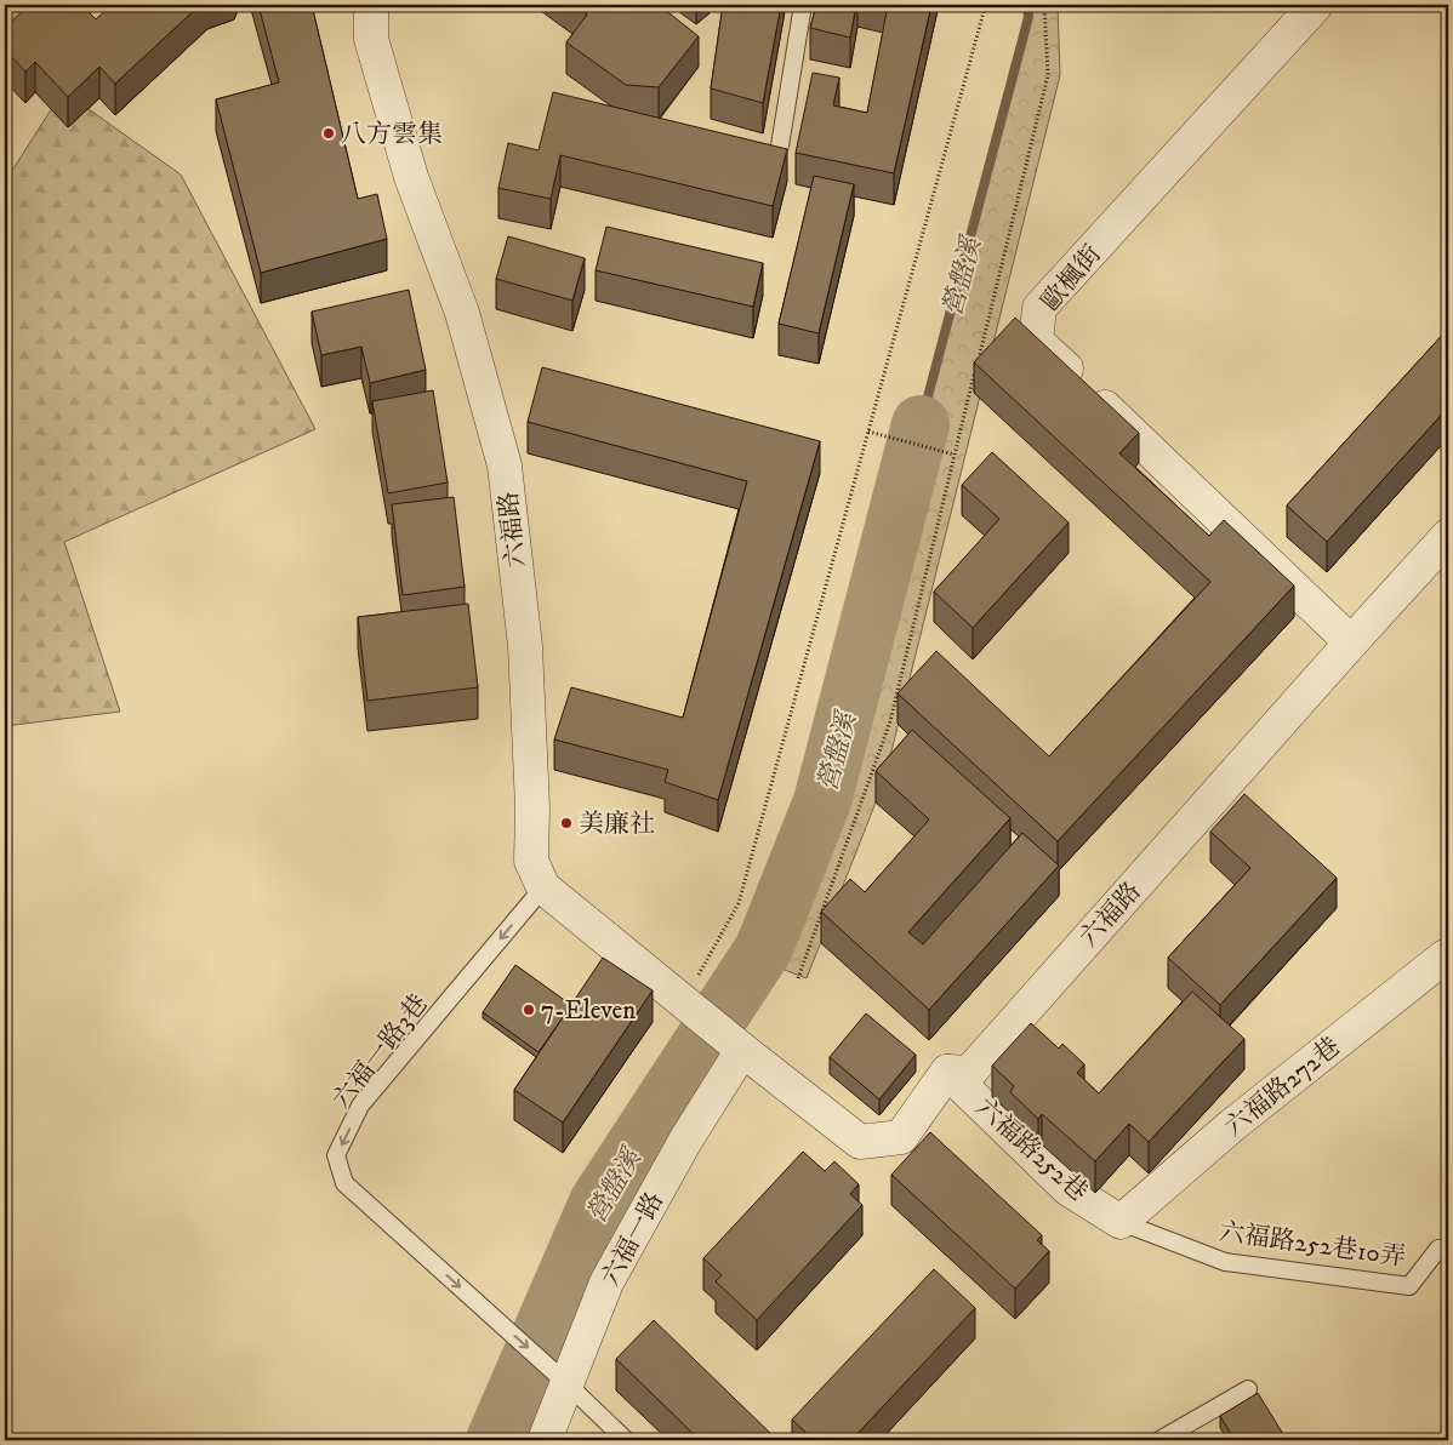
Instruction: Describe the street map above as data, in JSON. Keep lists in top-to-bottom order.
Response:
{
  "streets": {
    "street": [
      "歐楓街",
      "六福路",
      "六福路272巷",
      "六福路252巷",
      "六福一路"
    ],
    "lane": ["六福一路3巷", "六福路252巷10弄"]
  },
  "crossings": [
    ["歐楓街", "六福路"],
    ["六福路", "六福一路3巷"],
    ["六福路", "六福路252巷"],
    ["六福路", "六福一路"],
    ["六福一路3巷", "六福一路"],
    ["六福路272巷", "六福路252巷"],
    ["六福路272巷", "六福路252巷10弄"],
    ["六福路252巷", "六福路252巷10弄"]
  ],
  "water": ["營盤溪"],
  "places": ["八方雲集", "美廉社", "7-Eleven"]
}
